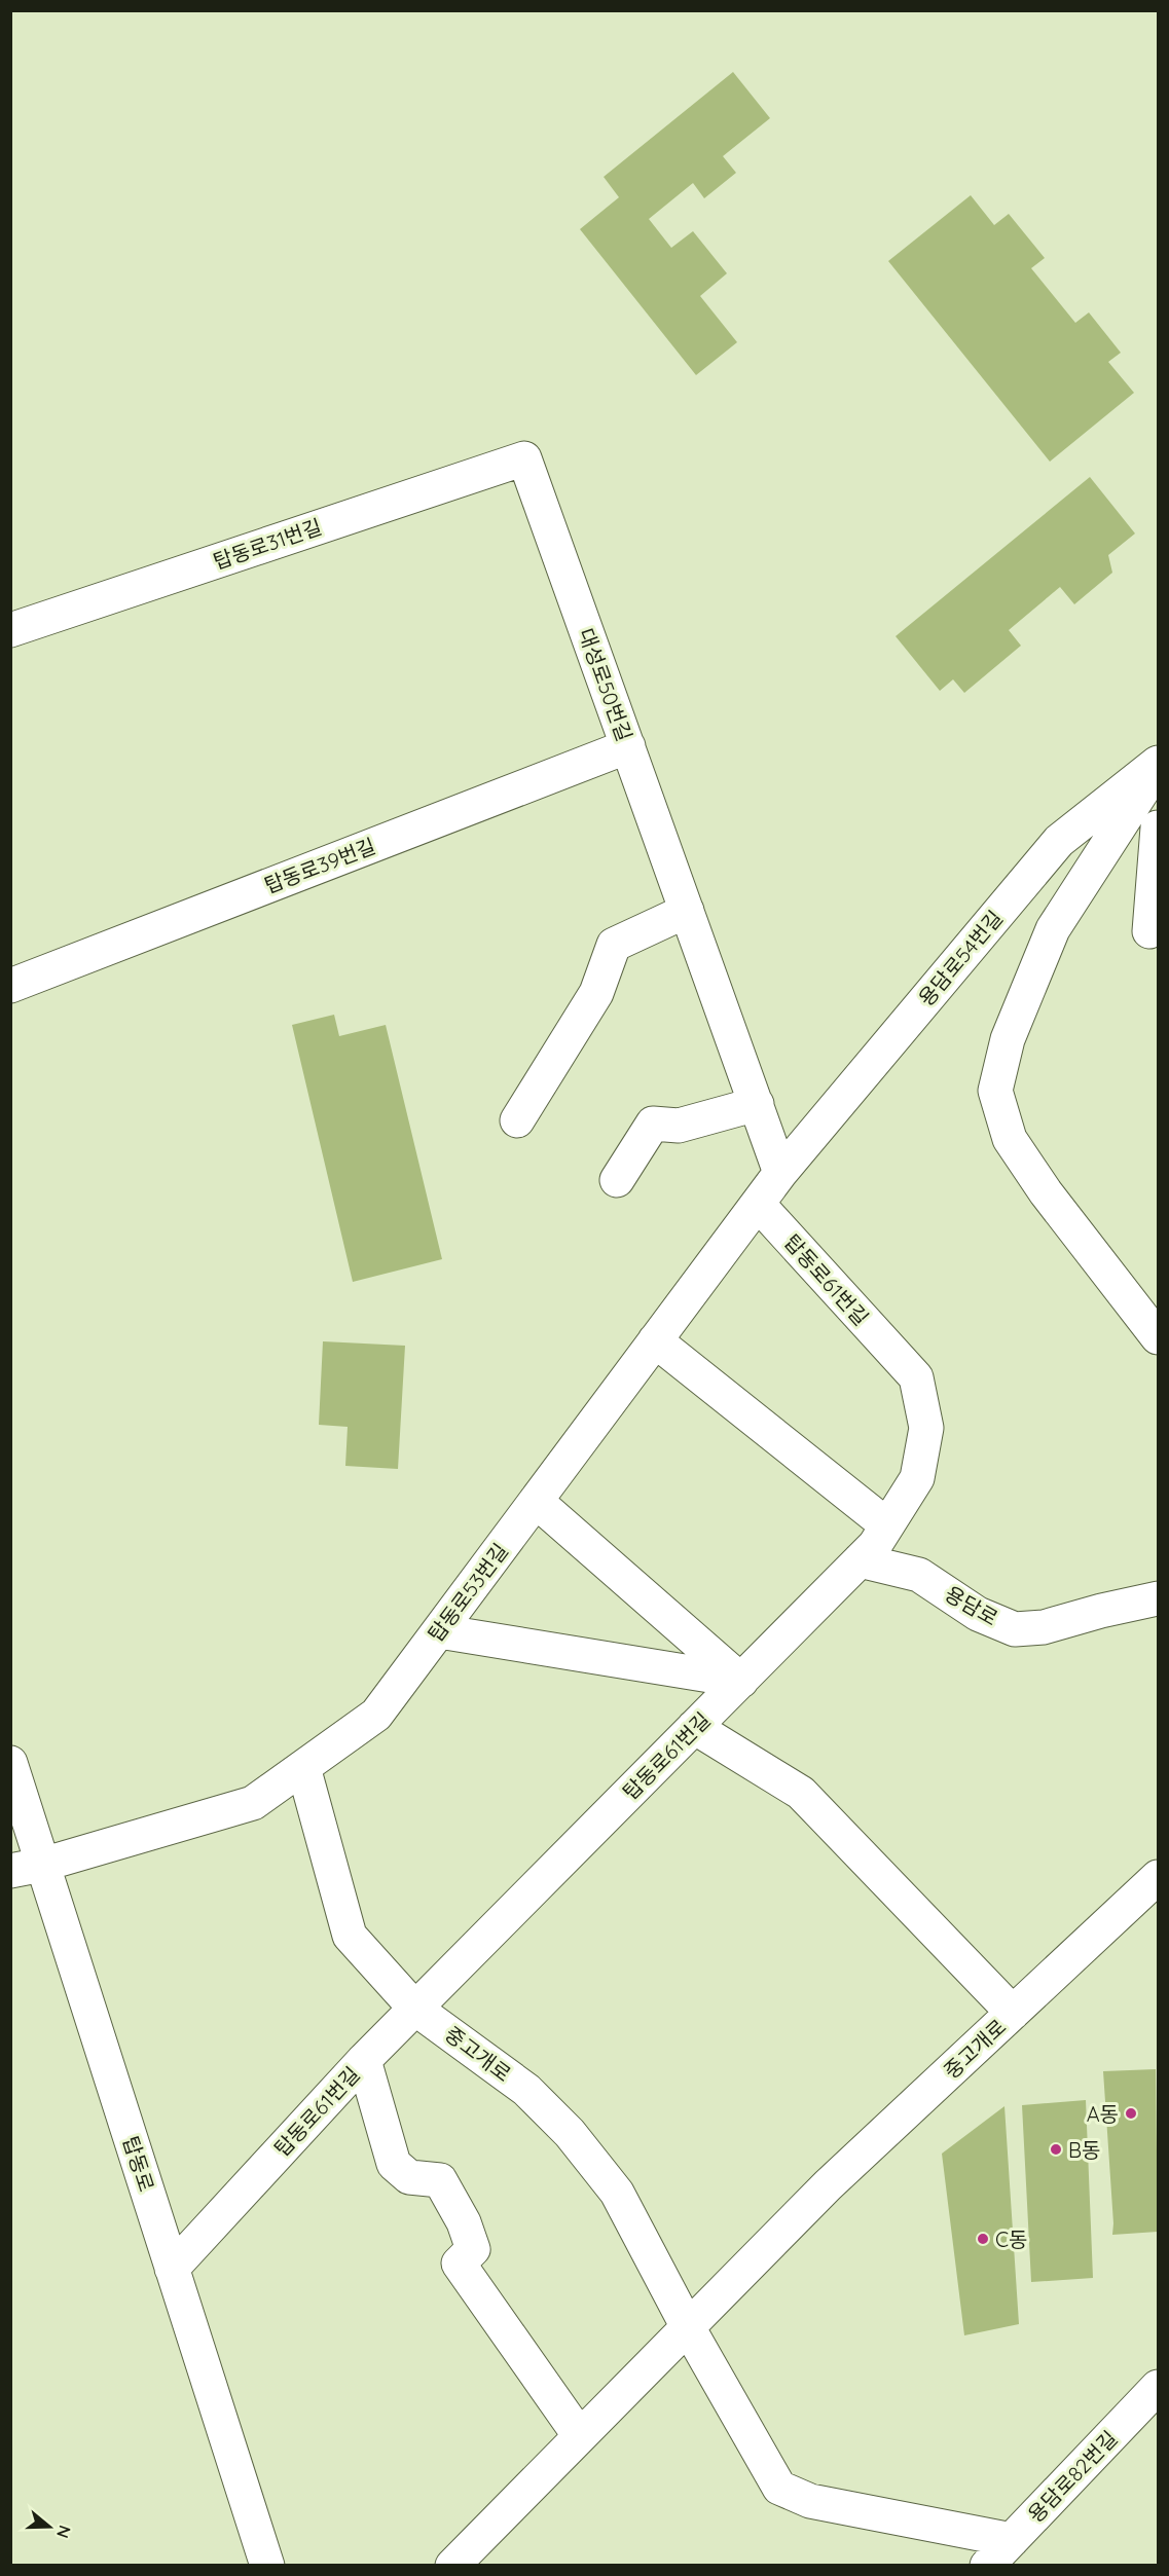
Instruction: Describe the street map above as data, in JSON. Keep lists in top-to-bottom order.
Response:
{
  "streets": {
    "street": [
      "탑동로31번길",
      "대성로50번길",
      "탑동로39번길",
      "용담로54번길",
      "탑동로61번길",
      "탑동로53번길",
      "용담로",
      "중고개로",
      "탑동로",
      "용담로82번길"
    ]
  },
  "crossings": [
    ["탑동로31번길", "대성로50번길"],
    ["대성로50번길", "탑동로39번길"],
    ["대성로50번길", "용담로54번길"],
    ["대성로50번길", "탑동로53번길"],
    ["용담로54번길", "탑동로53번길"],
    ["탑동로61번길", "탑동로53번길"],
    ["탑동로61번길", "용담로"],
    ["탑동로61번길", "중고개로"],
    ["탑동로61번길", "탑동로"],
    ["탑동로53번길", "중고개로"],
    ["탑동로53번길", "탑동로"]
  ],
  "places": ["A동", "B동", "C동"],
  "north": "right"
}
